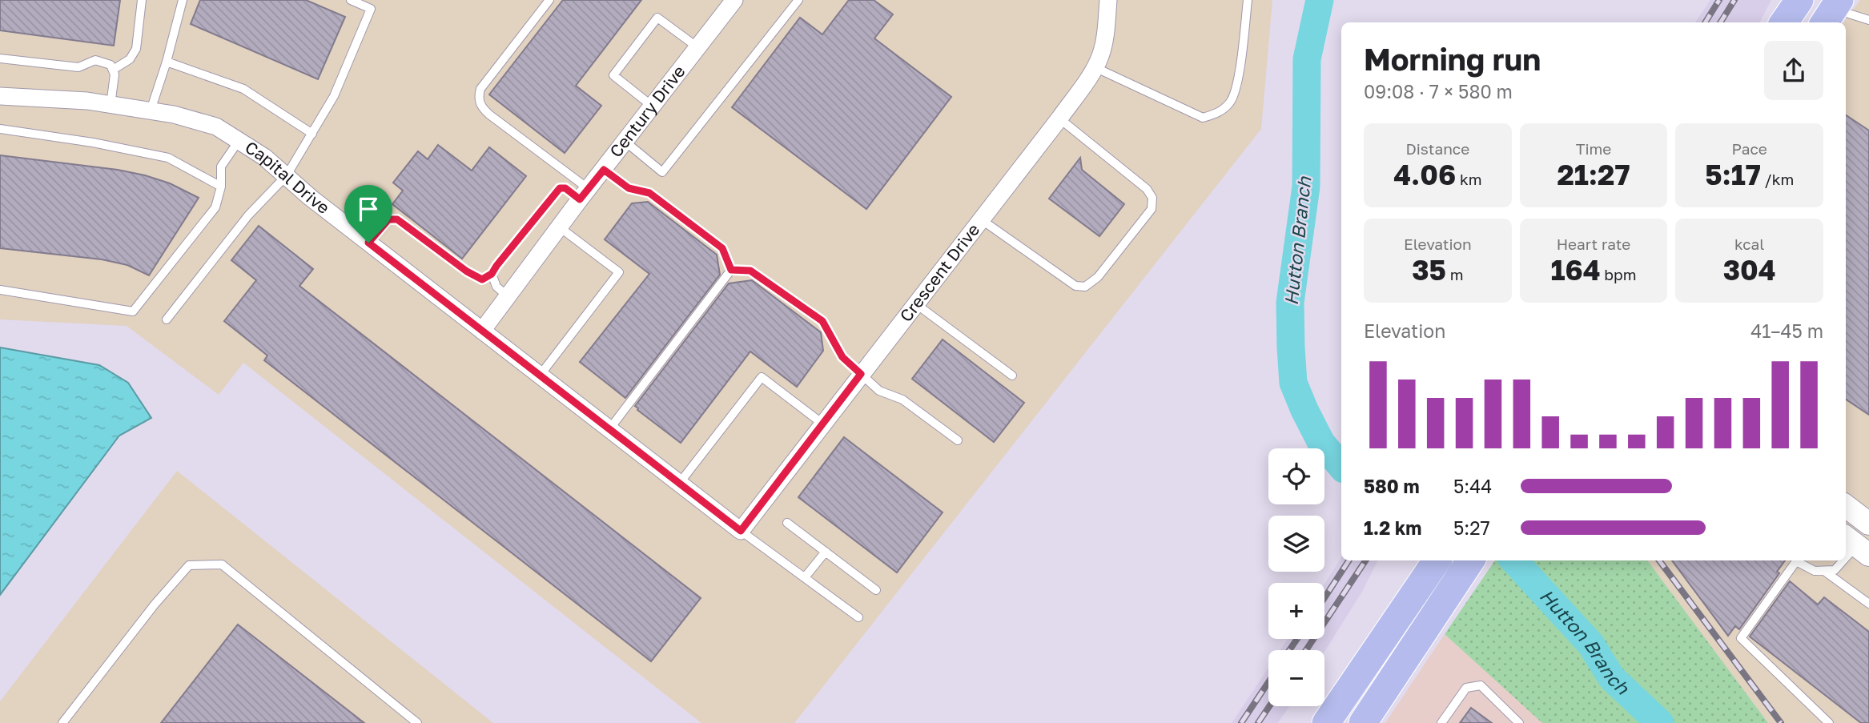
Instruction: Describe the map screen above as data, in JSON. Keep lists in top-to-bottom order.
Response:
{
  "streets": {
    "street": ["Century Drive", "Capital Drive", "Crescent Drive"]
  },
  "crossings": [
    ["Century Drive", "Capital Drive"],
    ["Capital Drive", "Crescent Drive"]
  ],
  "water": ["Hutton Branch"],
  "page": {
    "heading": ["Morning run", "09:08 · 7 × 580 m"],
    "stats": [
      ["Distance", "4.06 km"],
      ["Time", "21:27"],
      ["Pace", "5:17 /km"],
      ["Elevation", "35 m"],
      ["Heart rate", "164 bpm"],
      ["kcal", "304"]
    ],
    "chart": ["Elevation", "41–45 m"],
    "map_buttons": ["+", "−"],
    "list": [
      {
        "name": "580 m",
        "note": "5:44"
      },
      {
        "name": "1.2 km",
        "note": "5:27"
      }
    ]
  }
}
